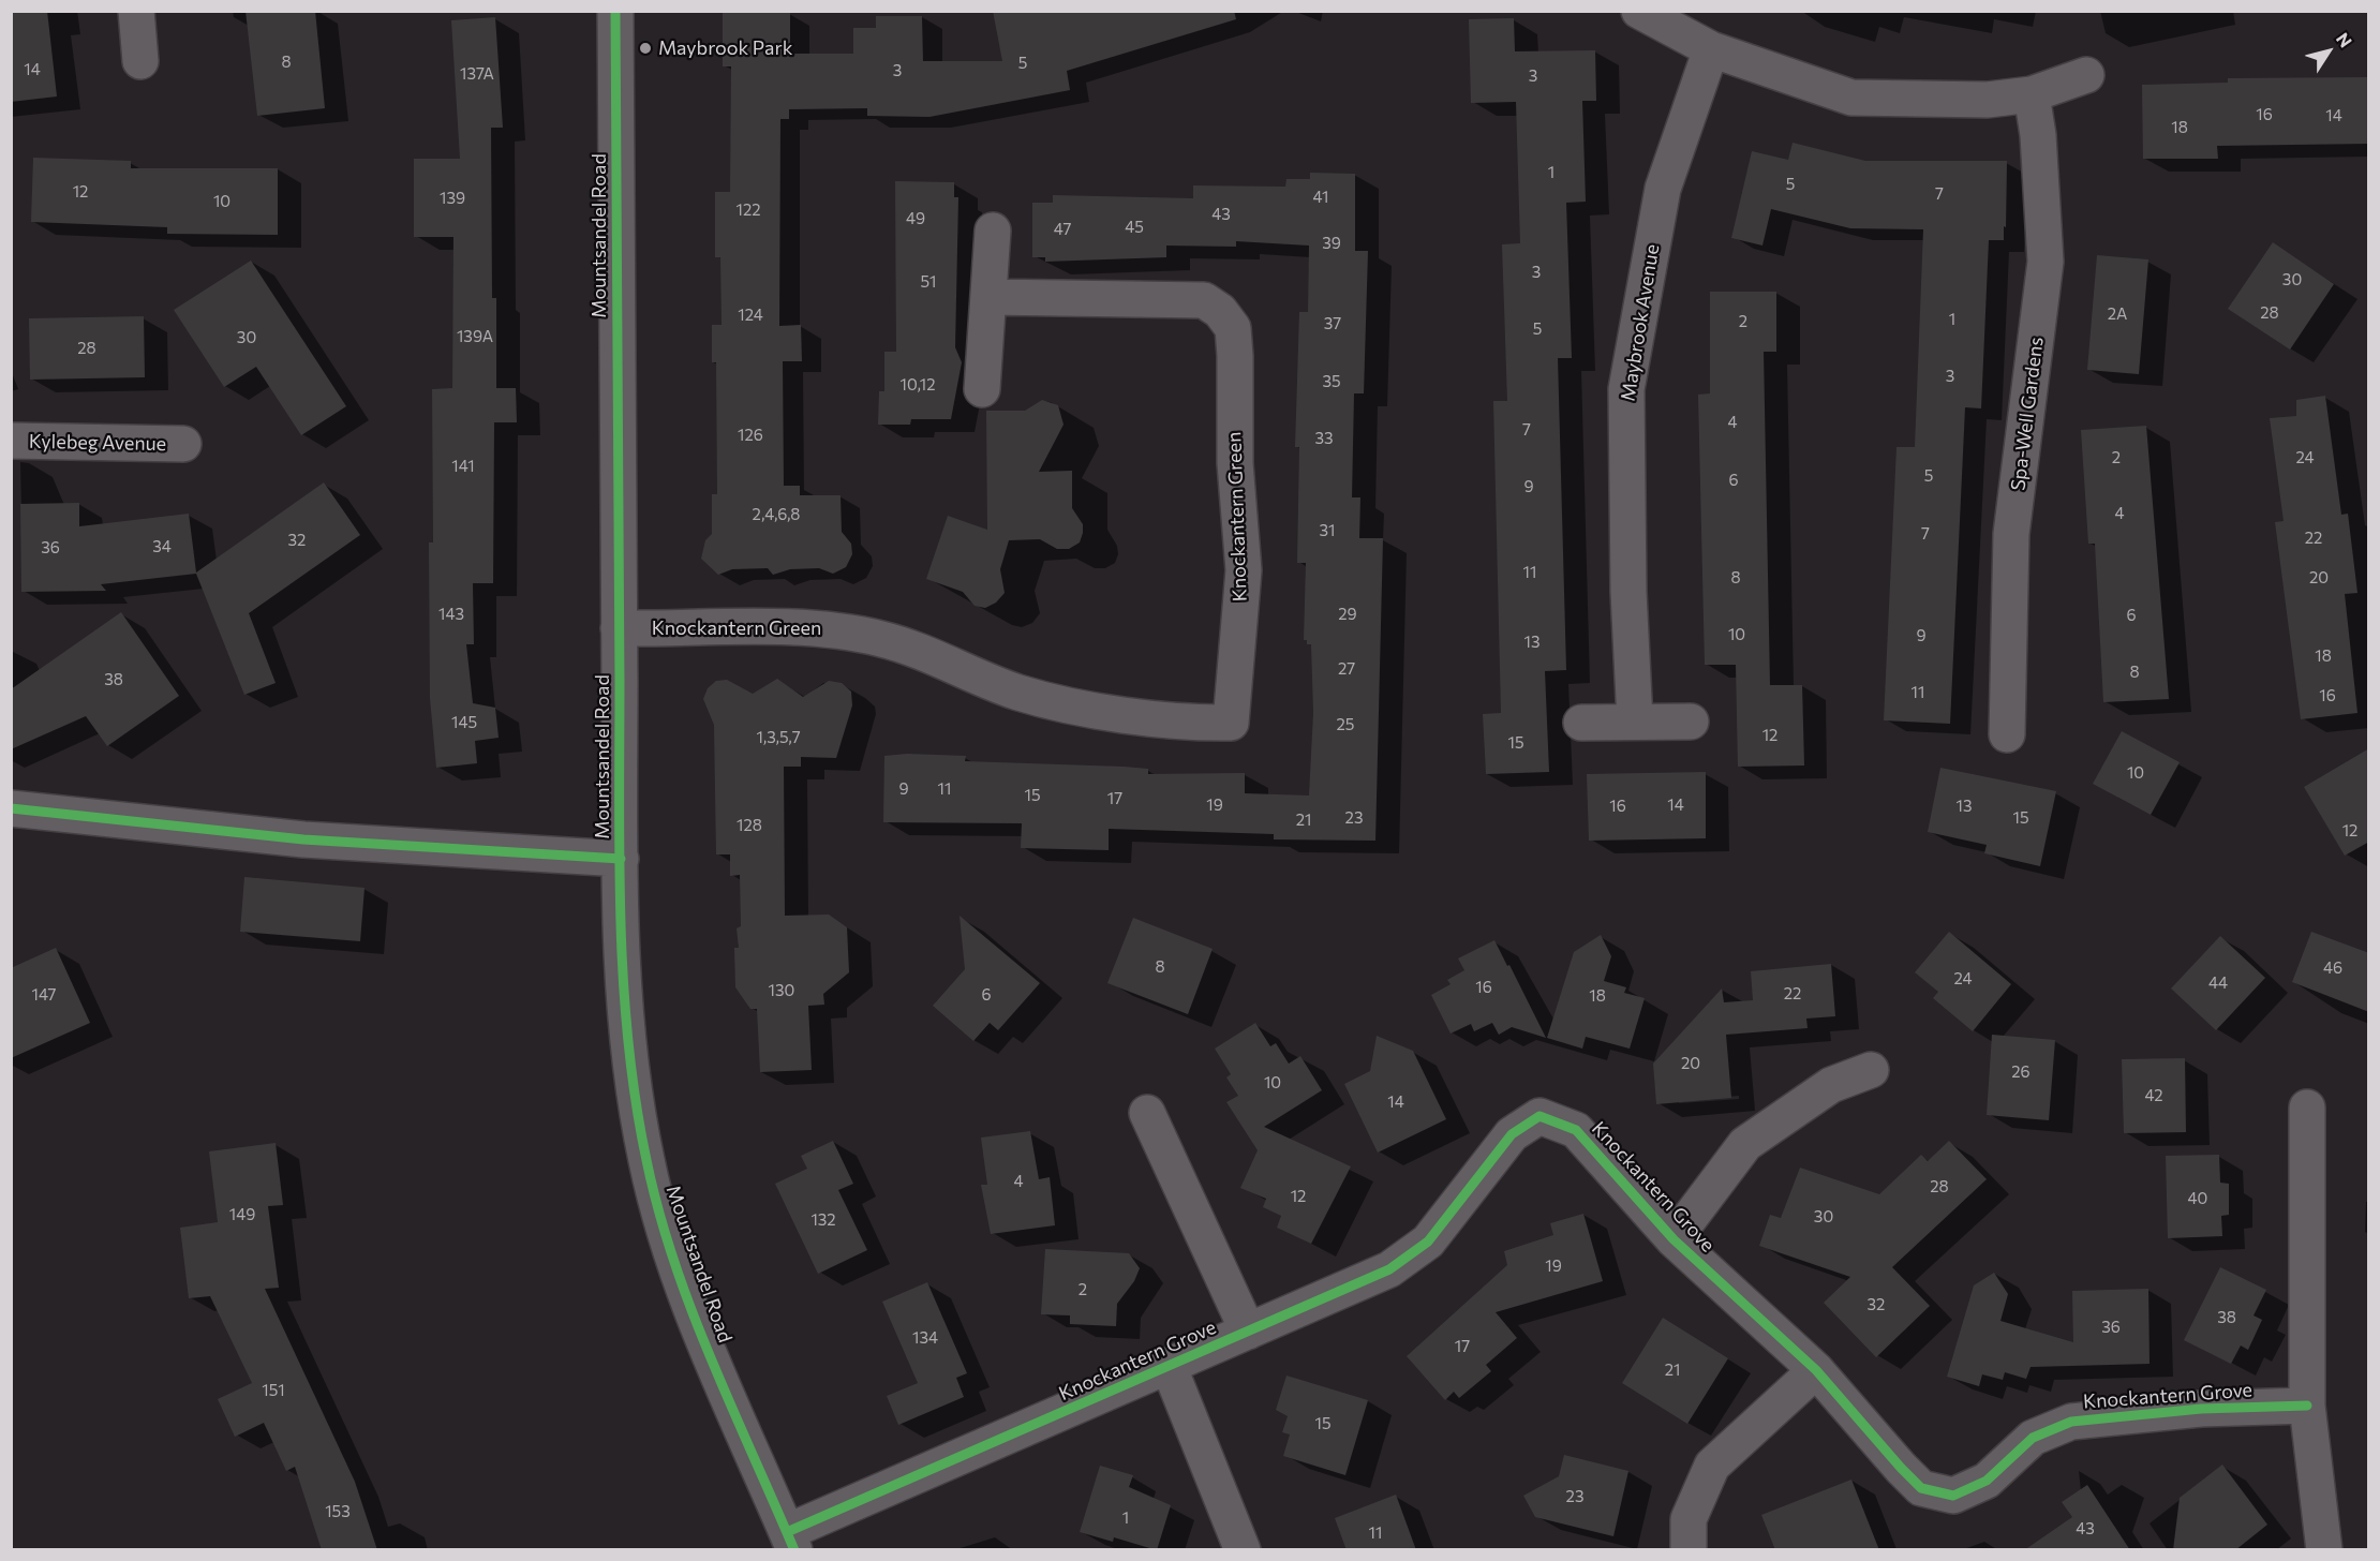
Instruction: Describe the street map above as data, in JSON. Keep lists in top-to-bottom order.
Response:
{
  "streets": {
    "street": [
      "Mountsandel Road",
      "Maybrook Avenue",
      "Spa-Well Gardens",
      "Kylebeg Avenue",
      "Knockantern Green",
      "Knockantern Grove"
    ]
  },
  "crossings": [
    ["Mountsandel Road", "Knockantern Green"],
    ["Mountsandel Road", "Knockantern Grove"]
  ],
  "places": ["Maybrook Park"],
  "house_numbers": [
    "8",
    "5",
    "14",
    "3",
    "137A",
    "3",
    "16",
    "14",
    "18",
    "1",
    "5",
    "12",
    "7",
    "41",
    "139",
    "10",
    "122",
    "43",
    "49",
    "45",
    "47",
    "39",
    "3",
    "30",
    "51",
    "28",
    "2A",
    "124",
    "1",
    "2",
    "37",
    "5",
    "139A",
    "30",
    "28",
    "3",
    "35",
    "10,12",
    "4",
    "7",
    "126",
    "33",
    "2",
    "24",
    "141",
    "5",
    "6",
    "9",
    "4",
    "2,4,6,8",
    "31",
    "7",
    "22",
    "32",
    "34",
    "36",
    "11",
    "8",
    "20",
    "143",
    "29",
    "6",
    "10",
    "9",
    "13",
    "18",
    "27",
    "8",
    "38",
    "11",
    "16",
    "145",
    "25",
    "12",
    "1,3,5,7",
    "15",
    "10",
    "9",
    "11",
    "15",
    "17",
    "19",
    "14",
    "16",
    "13",
    "23",
    "15",
    "21",
    "128",
    "12",
    "8",
    "46",
    "24",
    "44",
    "16",
    "130",
    "22",
    "147",
    "6",
    "18",
    "20",
    "26",
    "10",
    "42",
    "14",
    "4",
    "28",
    "12",
    "40",
    "149",
    "30",
    "132",
    "19",
    "2",
    "32",
    "38",
    "36",
    "134",
    "17",
    "21",
    "151",
    "15",
    "23",
    "153",
    "1",
    "43",
    "11"
  ],
  "north": "top right"
}
